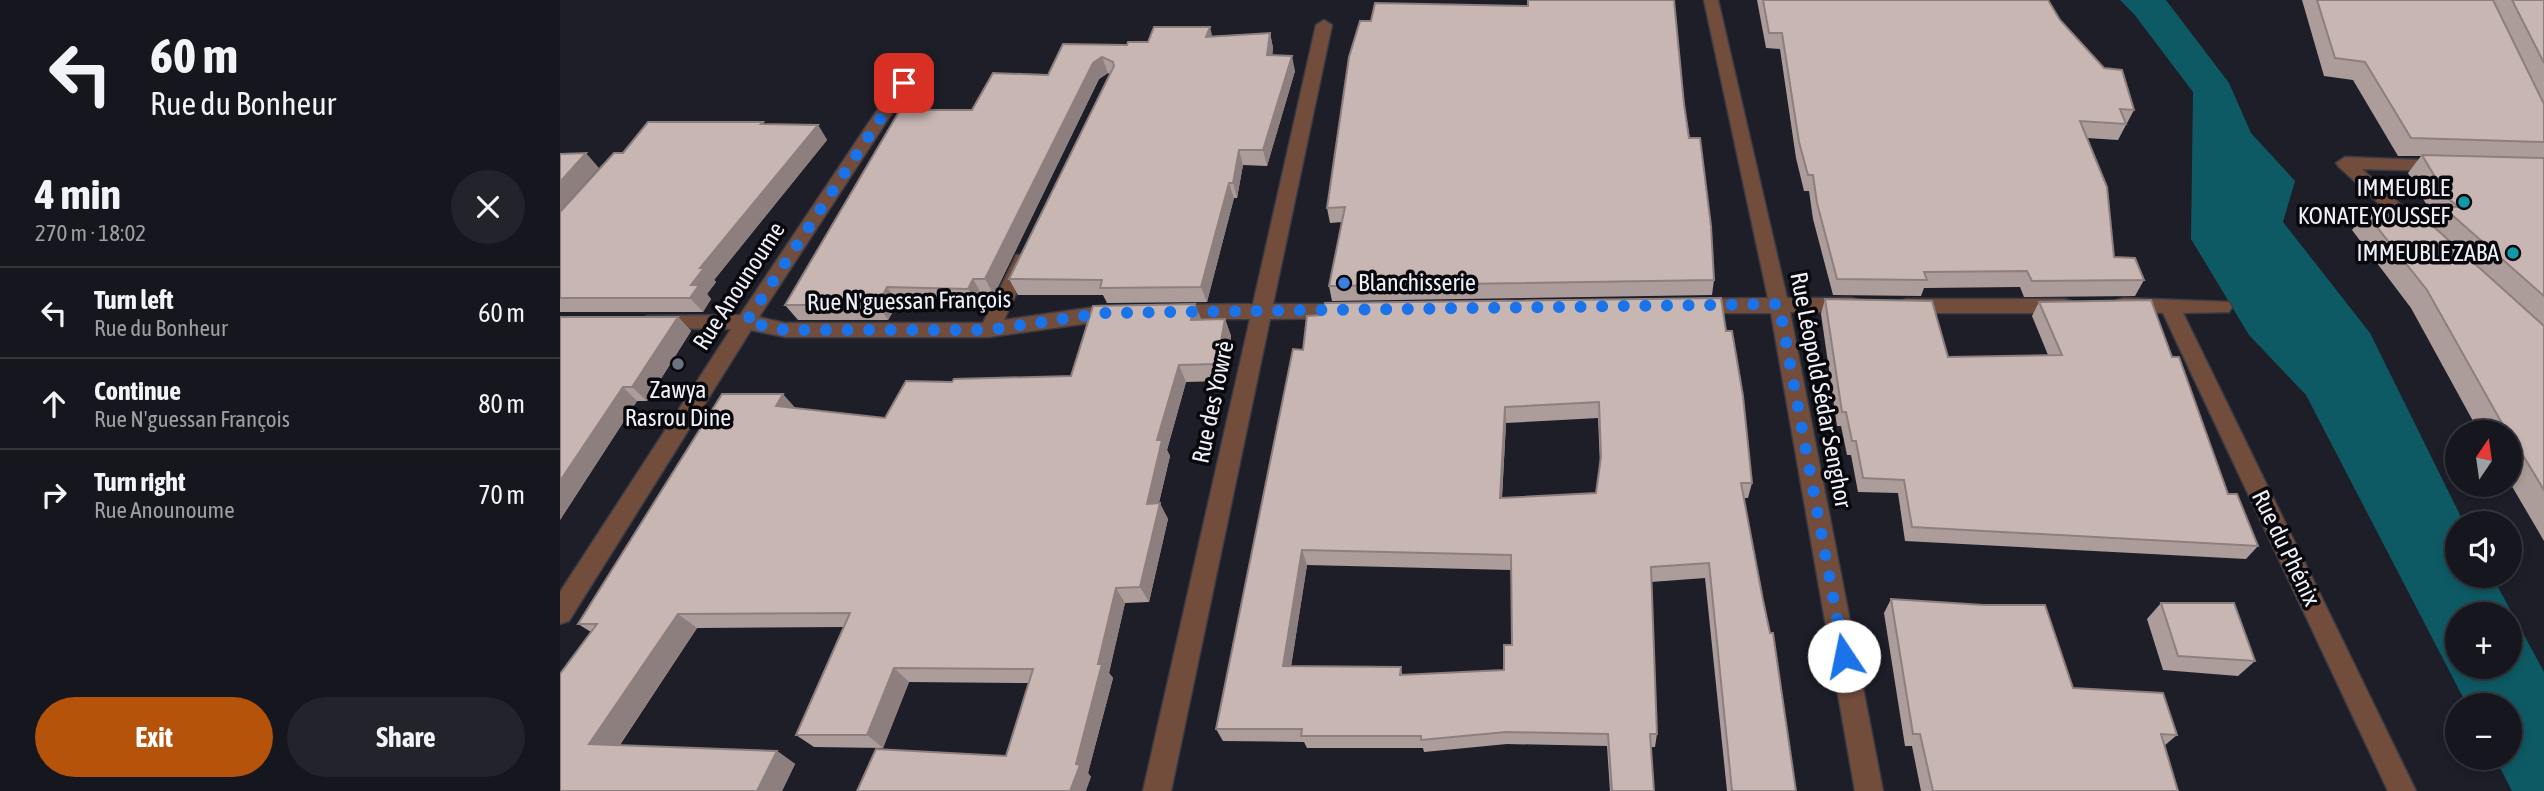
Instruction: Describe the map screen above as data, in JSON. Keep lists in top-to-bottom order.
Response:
{
  "streets": {
    "street": [
      "Rue Anounoume",
      "Rue N'guessan François",
      "Rue Léopold Sédar Senghor",
      "Rue des Yowrè",
      "Rue du Phénix"
    ]
  },
  "crossings": [
    ["Rue Anounoume", "Rue N'guessan François"],
    ["Rue N'guessan François", "Rue des Yowrè"]
  ],
  "places": [
    "IMMEUBLE KONATE YOUSSEF",
    "IMMEUBLE ZABA",
    "Blanchisserie",
    "Zawya Rasrou Dine"
  ],
  "north": "top",
  "page": {
    "turn": ["60 m", "Rue du Bonheur"],
    "heading": ["4 min", "270 m · 18:02"],
    "list": [
      {
        "name": "Turn left",
        "note": "Rue du Bonheur",
        "value": "60 m"
      },
      {
        "name": "Continue",
        "note": "Rue N'guessan François",
        "value": "80 m"
      },
      {
        "name": "Turn right",
        "note": "Rue Anounoume",
        "value": "70 m"
      }
    ],
    "map_buttons": ["+", "−"],
    "buttons": ["Exit", "Share"]
  }
}
